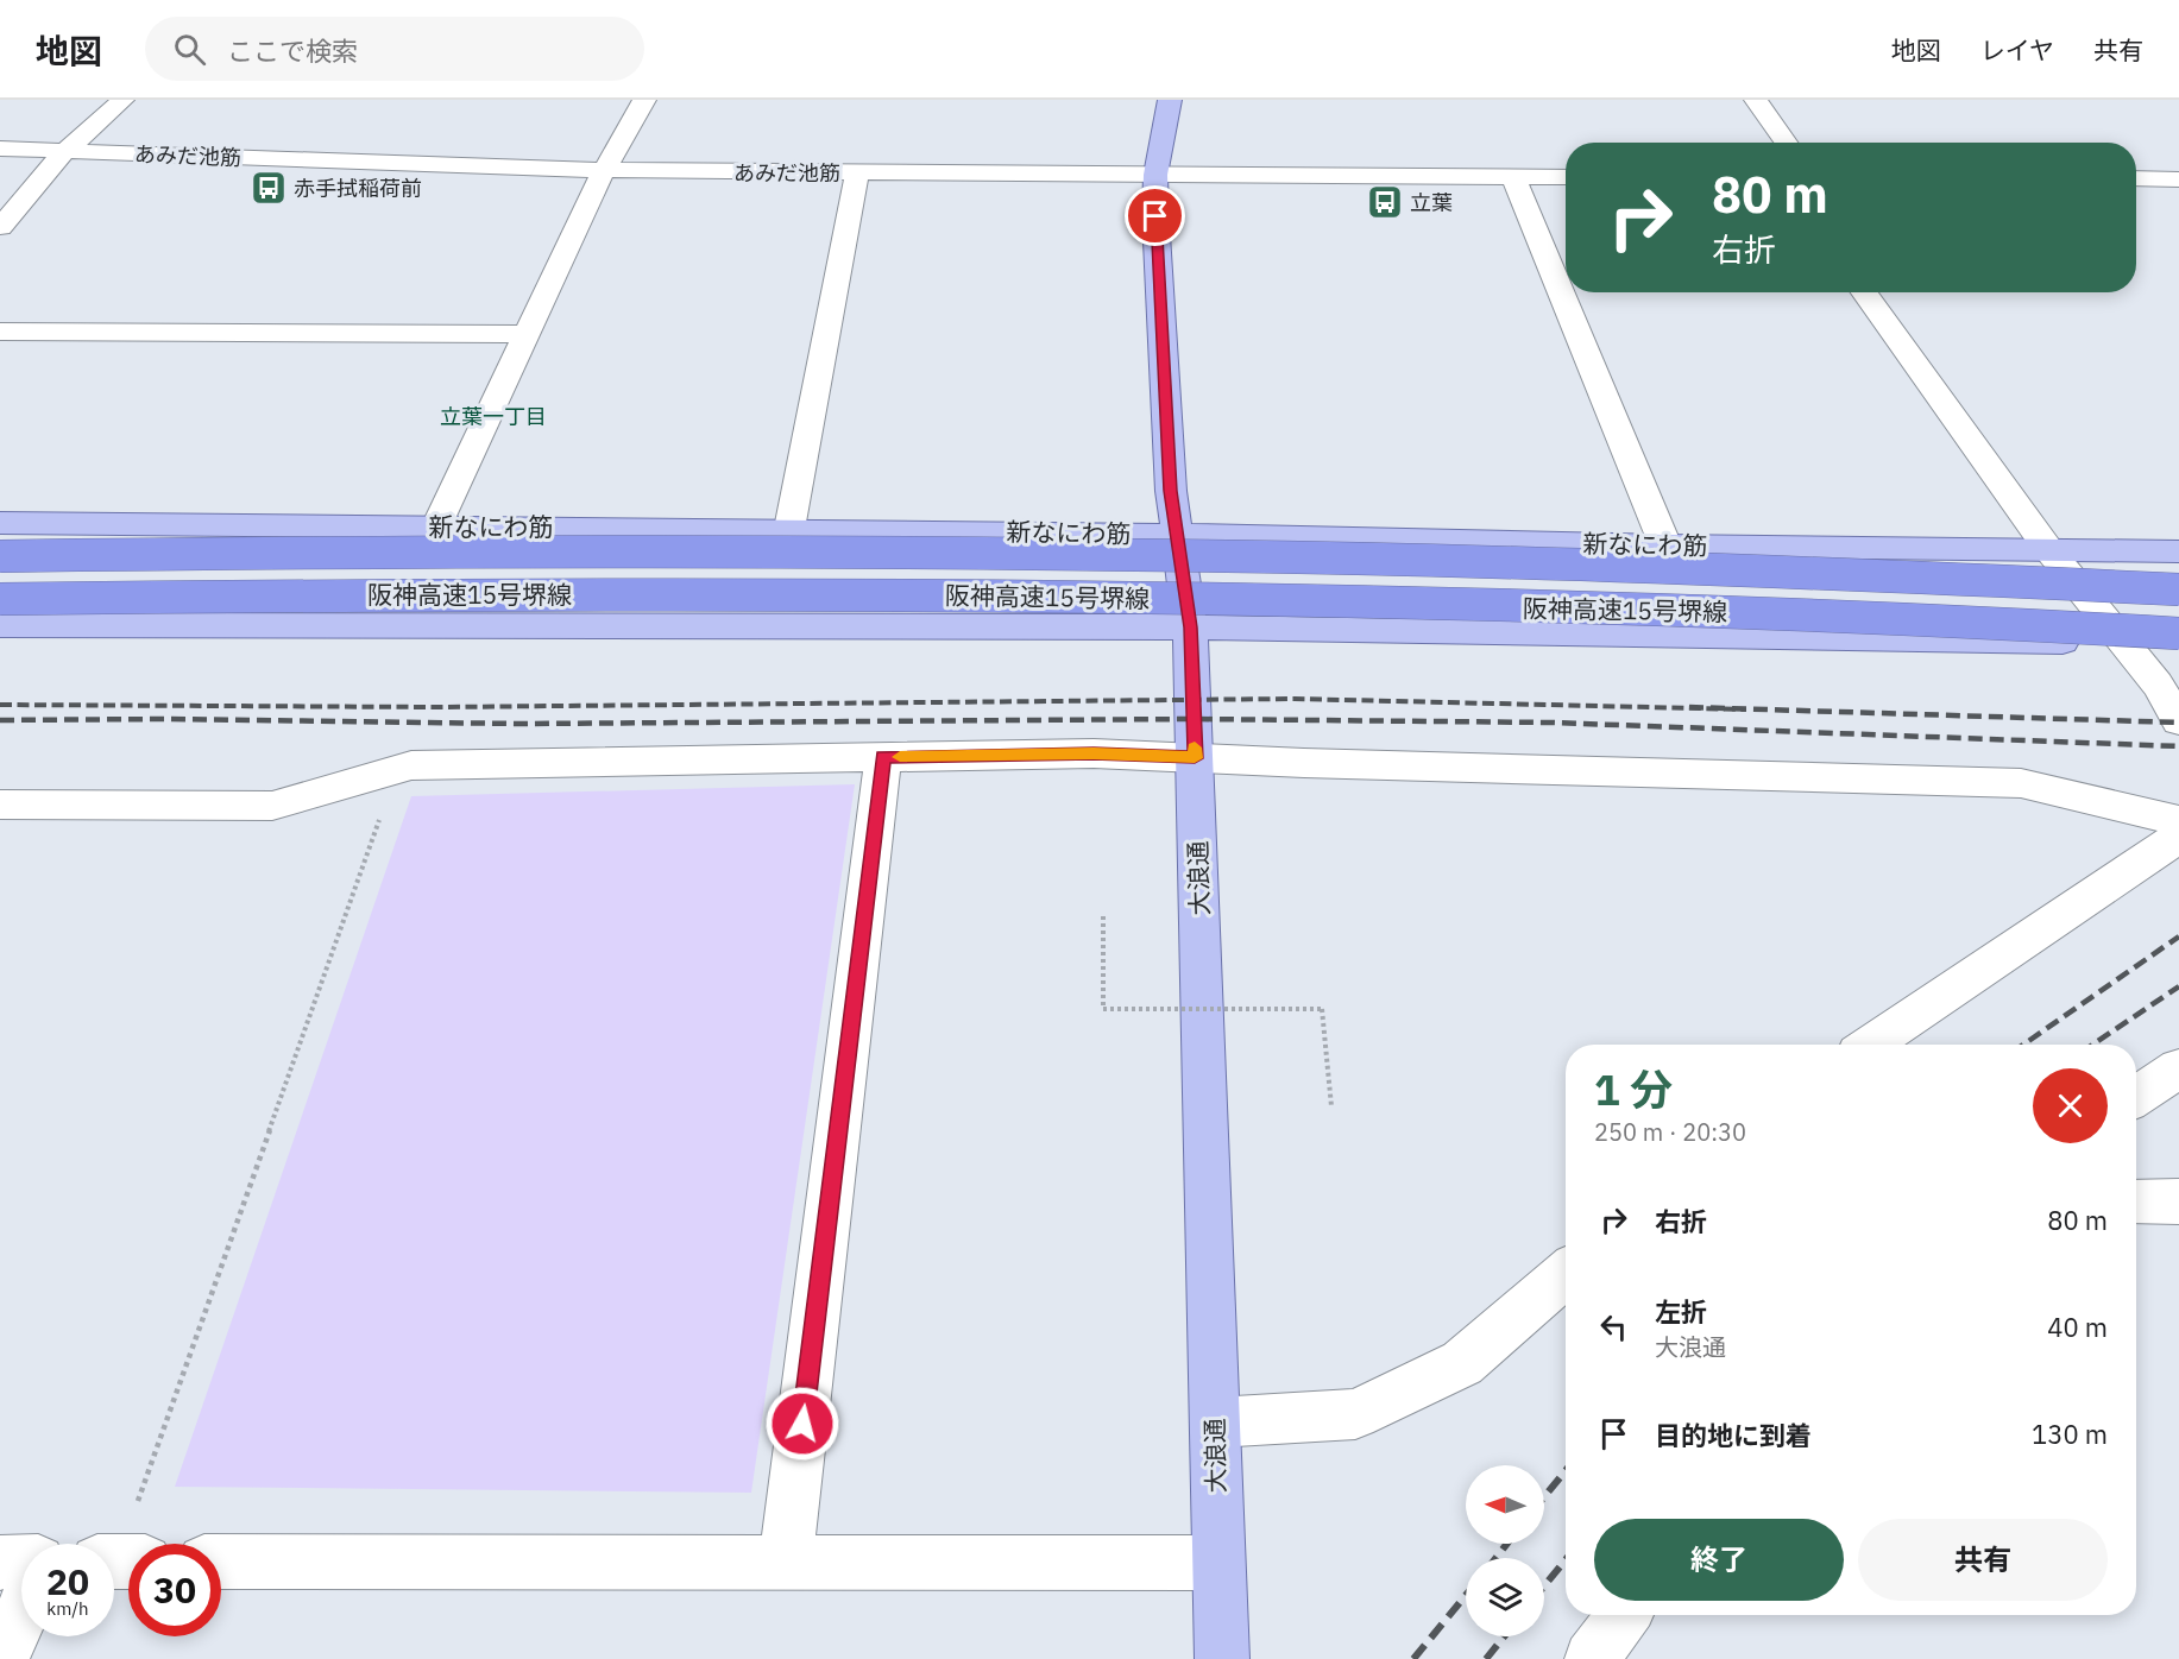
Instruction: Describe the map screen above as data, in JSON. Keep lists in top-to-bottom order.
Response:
{
  "streets": {
    "highway": ["阪神高速15号堺線"],
    "main road": ["新なにわ筋", "大浪通"],
    "street": ["あみだ池筋"]
  },
  "crossings": [
    ["あみだ池筋", "大浪通"],
    ["新なにわ筋", "大浪通"]
  ],
  "districts": ["立葉一丁目"],
  "places": {
    "bus stop": ["赤手拭稲荷前", "立葉"]
  },
  "north": "left",
  "page": {
    "header": "地図",
    "search": "ここで検索",
    "nav": ["地図", "レイヤ", "共有"],
    "turn": ["80 m", "右折"],
    "heading": ["1 分", "250 m · 20:30"],
    "list": [
      {
        "name": "右折",
        "value": "80 m"
      },
      {
        "name": "左折",
        "note": "大浪通",
        "value": "40 m"
      },
      {
        "name": "目的地に到着",
        "value": "130 m"
      }
    ],
    "buttons": ["終了", "共有"],
    "speed": "20 km/h",
    "limit": "30"
  }
}
